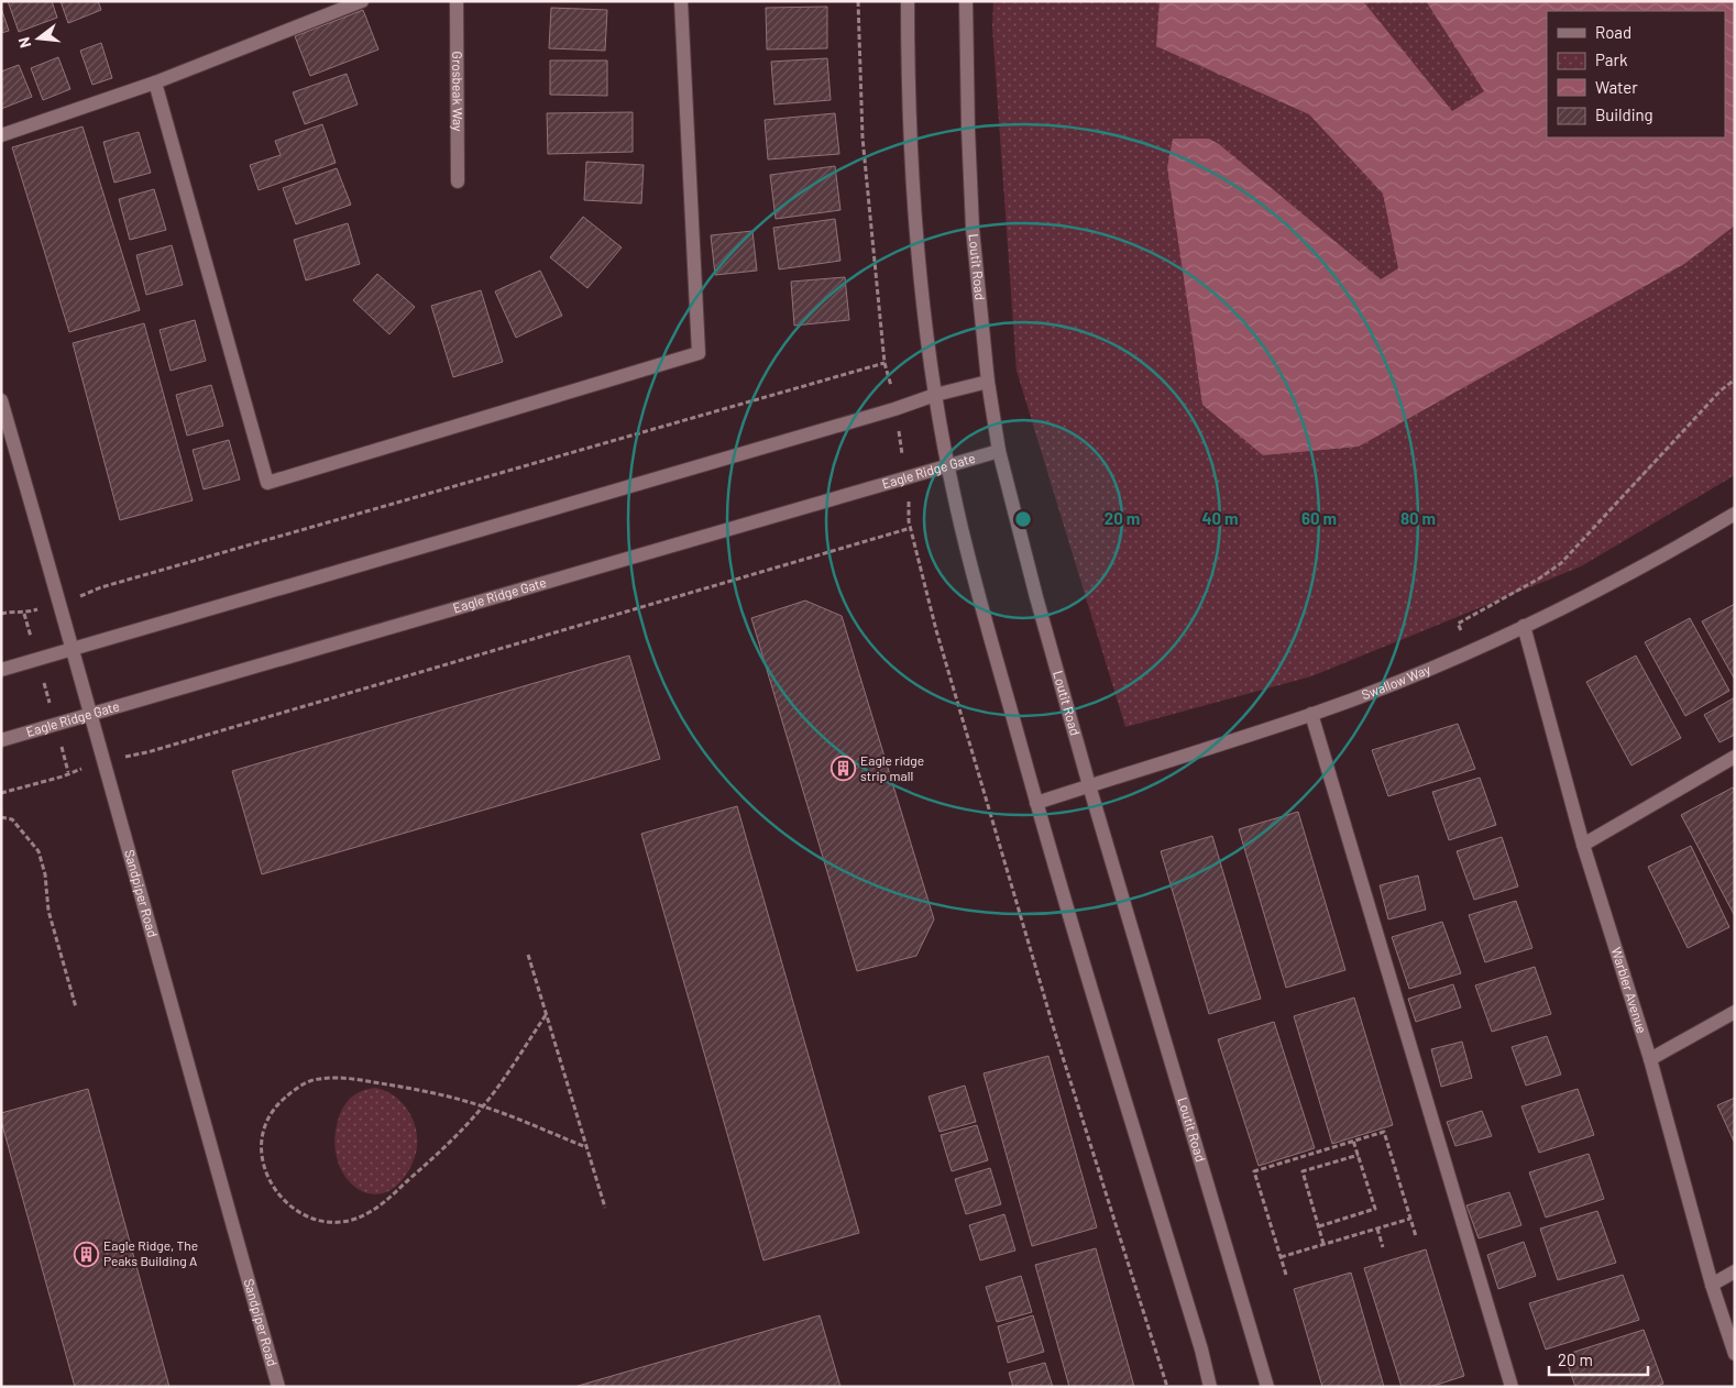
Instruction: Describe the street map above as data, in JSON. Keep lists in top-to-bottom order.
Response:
{
  "streets": {
    "street": [
      "Grosbeak Way",
      "Loutit Road",
      "Eagle Ridge Gate",
      "Swallow Way",
      "Sandpiper Road",
      "Warbler Avenue"
    ]
  },
  "crossings": [
    ["Loutit Road", "Eagle Ridge Gate"],
    ["Loutit Road", "Swallow Way"],
    ["Eagle Ridge Gate", "Sandpiper Road"],
    ["Swallow Way", "Warbler Avenue"]
  ],
  "places": {
    "building": ["Eagle ridge strip mall", "Eagle Ridge, The Peaks Building A"]
  },
  "legend": [
    "Road",
    "Park",
    "Water",
    "Building"
  ],
  "scale_bar": "20 m",
  "north": "left",
  "rings": [
    "20 m",
    "40 m",
    "60 m",
    "80 m"
  ]
}
